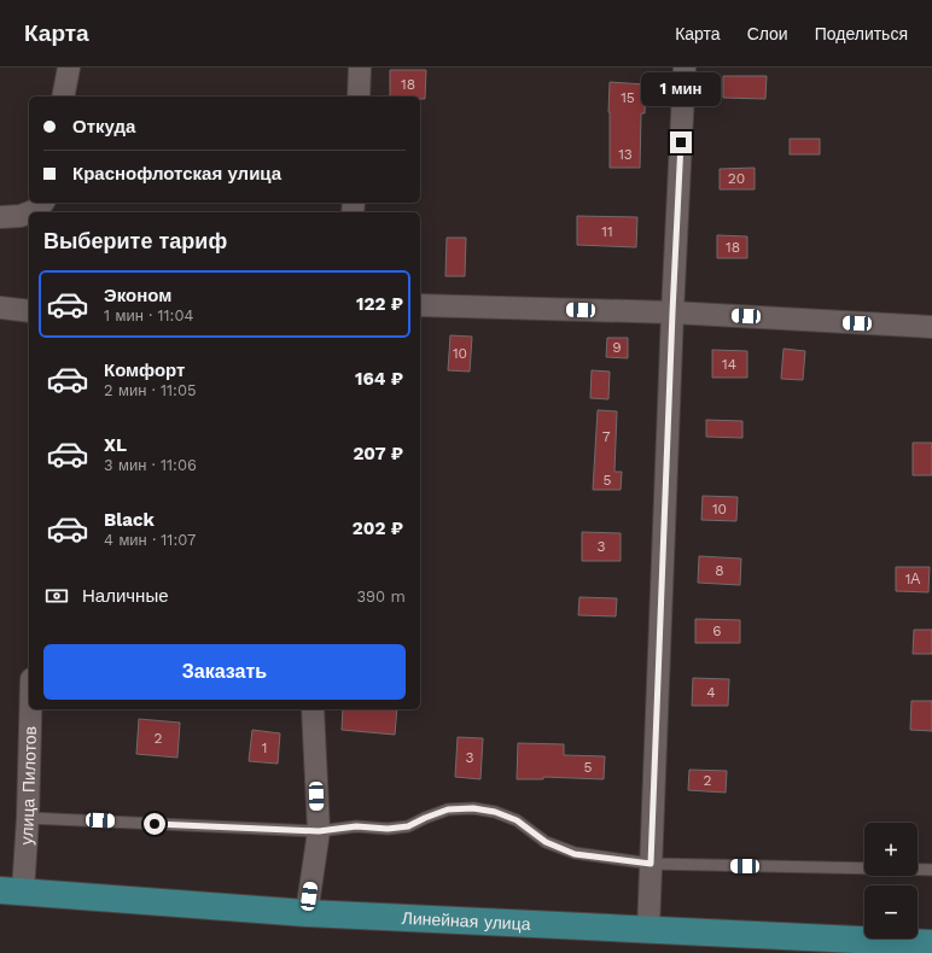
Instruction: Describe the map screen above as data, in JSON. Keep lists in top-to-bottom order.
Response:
{
  "streets": {
    "main road": ["Линейная улица"],
    "street": ["улица Пилотов"]
  },
  "crossings": [
    ["улица Пилотов", "Линейная улица"]
  ],
  "house_numbers": [
    "18",
    "15",
    "13",
    "20",
    "11",
    "18",
    "9",
    "10",
    "14",
    "7",
    "5",
    "10",
    "3",
    "8",
    "1А",
    "6",
    "4",
    "2",
    "1",
    "3",
    "5",
    "2"
  ],
  "page": {
    "header": "Карта",
    "nav": ["Карта", "Слои", "Поделиться"],
    "bubble": "1 мин",
    "banner": ["Откуда", "Краснофлотская улица"],
    "heading": "Выберите тариф",
    "list": [
      {
        "name": "Эконом",
        "note": "1 мин · 11:04",
        "value": "122 ₽"
      },
      {
        "name": "Комфорт",
        "note": "2 мин · 11:05",
        "value": "164 ₽"
      },
      {
        "name": "XL",
        "note": "3 мин · 11:06",
        "value": "207 ₽"
      },
      {
        "name": "Black",
        "note": "4 мин · 11:07",
        "value": "202 ₽"
      }
    ],
    "pay": ["Наличные", "390 m"],
    "buttons": "Заказать",
    "map_buttons": ["+", "−"]
  }
}
